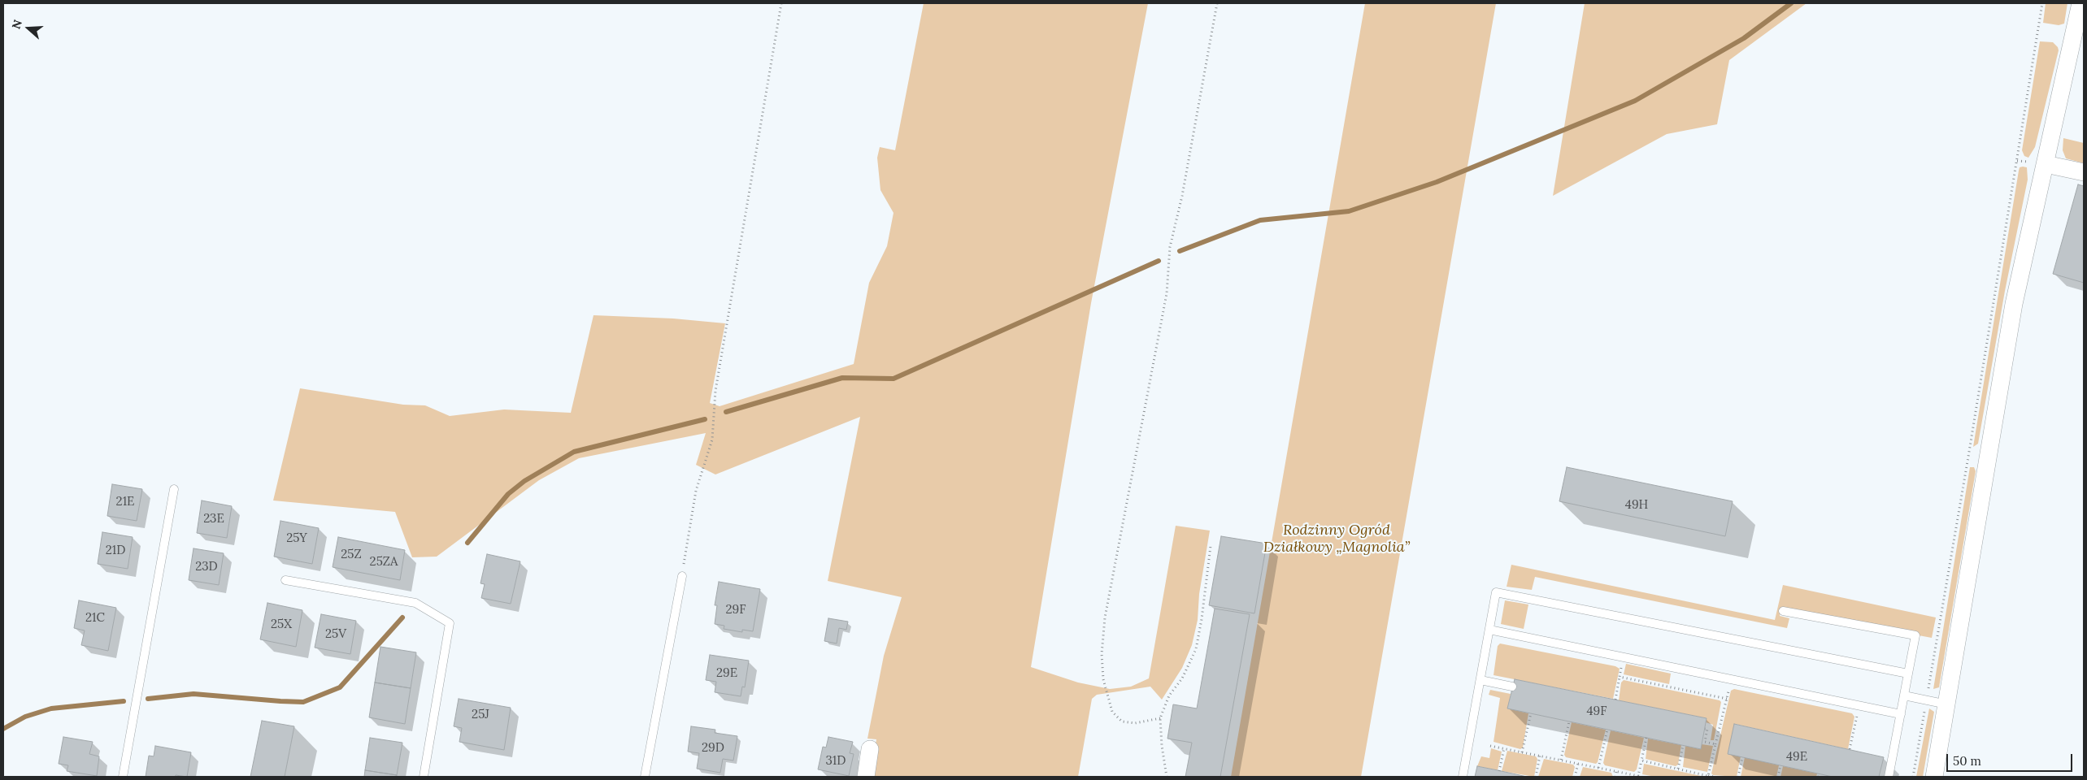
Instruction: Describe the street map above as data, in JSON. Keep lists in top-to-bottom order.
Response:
{
  "parks": ["Rodzinny Ogród Działkowy „Magnolia”"],
  "house_numbers": [
    "21E",
    "49H",
    "23E",
    "25Y",
    "21D",
    "25Z",
    "25ZA",
    "23D",
    "29F",
    "21C",
    "25X",
    "25V",
    "29E",
    "49F",
    "25J",
    "29D",
    "49E",
    "31D"
  ],
  "scale_bar": "50 m",
  "north": "left"
}
